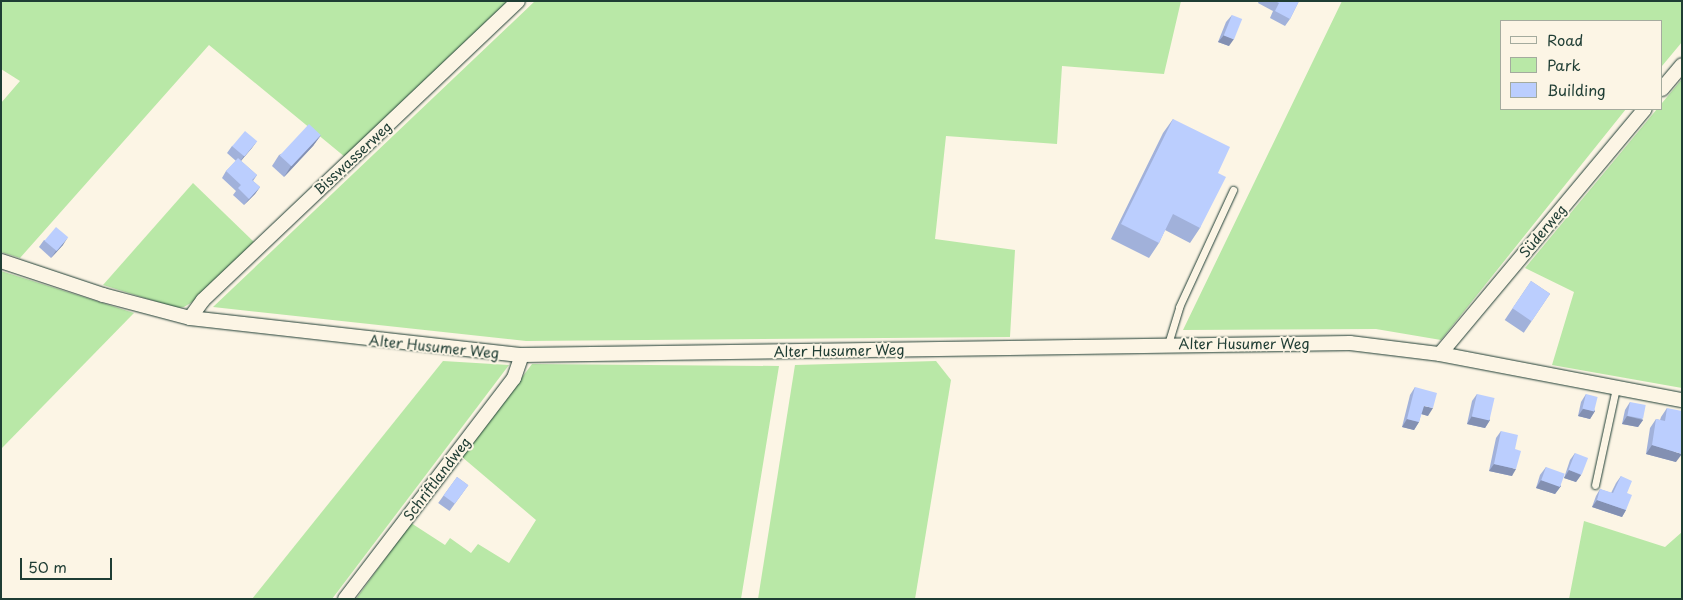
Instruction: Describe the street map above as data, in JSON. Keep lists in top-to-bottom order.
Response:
{
  "streets": {
    "street": [
      "Bisswasserweg",
      "Süderweg",
      "Alter Husumer Weg",
      "Schriftlandweg"
    ]
  },
  "crossings": [
    ["Bisswasserweg", "Alter Husumer Weg"],
    ["Süderweg", "Alter Husumer Weg"],
    ["Alter Husumer Weg", "Schriftlandweg"]
  ],
  "legend": ["Road", "Park", "Building"],
  "scale_bar": "50 m"
}
